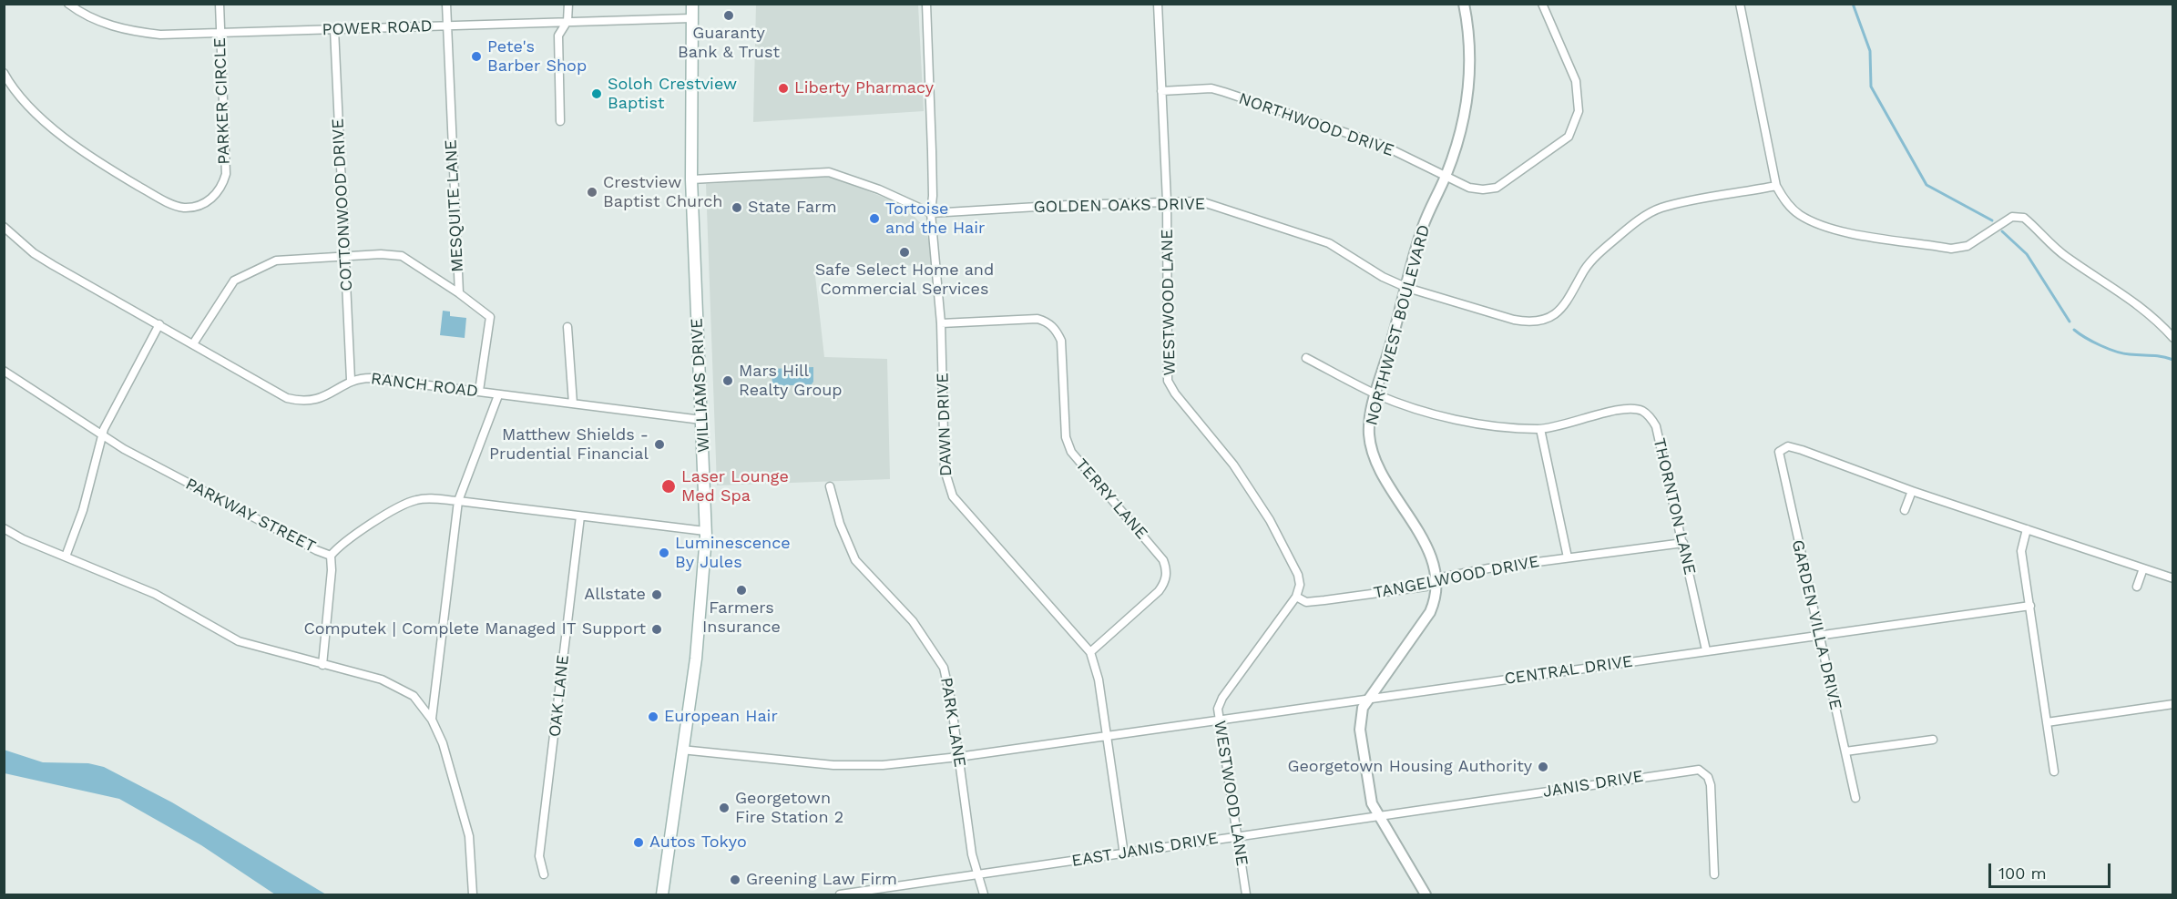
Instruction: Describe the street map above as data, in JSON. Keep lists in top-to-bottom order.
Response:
{
  "streets": {
    "main road": ["WILLIAMS DRIVE"],
    "street": [
      "POWER ROAD",
      "PARKER CIRCLE",
      "NORTHWOOD DRIVE",
      "COTTONWOOD DRIVE",
      "MESQUITE LANE",
      "GOLDEN OAKS DRIVE",
      "WESTWOOD LANE",
      "NORTHWEST BOULEVARD",
      "RANCH ROAD",
      "DAWN DRIVE",
      "TERRY LANE",
      "THORNTON LANE",
      "PARKWAY STREET",
      "TANGELWOOD DRIVE",
      "GARDEN VILLA DRIVE",
      "CENTRAL DRIVE",
      "OAK LANE",
      "PARK LANE",
      "JANIS DRIVE",
      "EAST JANIS DRIVE"
    ]
  },
  "crossings": [
    ["POWER ROAD", "PARKER CIRCLE"],
    ["POWER ROAD", "COTTONWOOD DRIVE"],
    ["POWER ROAD", "MESQUITE LANE"],
    ["POWER ROAD", "WILLIAMS DRIVE"],
    ["NORTHWOOD DRIVE", "WESTWOOD LANE"],
    ["NORTHWOOD DRIVE", "NORTHWEST BOULEVARD"],
    ["COTTONWOOD DRIVE", "RANCH ROAD"],
    ["MESQUITE LANE", "RANCH ROAD"],
    ["GOLDEN OAKS DRIVE", "WESTWOOD LANE"],
    ["GOLDEN OAKS DRIVE", "NORTHWEST BOULEVARD"],
    ["GOLDEN OAKS DRIVE", "WILLIAMS DRIVE"],
    ["GOLDEN OAKS DRIVE", "DAWN DRIVE"],
    ["WESTWOOD LANE", "TANGELWOOD DRIVE"],
    ["WESTWOOD LANE", "CENTRAL DRIVE"],
    ["WESTWOOD LANE", "EAST JANIS DRIVE"],
    ["NORTHWEST BOULEVARD", "THORNTON LANE"],
    ["NORTHWEST BOULEVARD", "TANGELWOOD DRIVE"],
    ["NORTHWEST BOULEVARD", "CENTRAL DRIVE"],
    ["NORTHWEST BOULEVARD", "JANIS DRIVE"],
    ["NORTHWEST BOULEVARD", "EAST JANIS DRIVE"],
    ["RANCH ROAD", "WILLIAMS DRIVE"],
    ["WILLIAMS DRIVE", "PARKWAY STREET"],
    ["WILLIAMS DRIVE", "CENTRAL DRIVE"],
    ["DAWN DRIVE", "TERRY LANE"],
    ["DAWN DRIVE", "CENTRAL DRIVE"],
    ["DAWN DRIVE", "EAST JANIS DRIVE"],
    ["THORNTON LANE", "TANGELWOOD DRIVE"],
    ["THORNTON LANE", "CENTRAL DRIVE"],
    ["PARKWAY STREET", "OAK LANE"],
    ["GARDEN VILLA DRIVE", "CENTRAL DRIVE"],
    ["CENTRAL DRIVE", "PARK LANE"],
    ["PARK LANE", "EAST JANIS DRIVE"],
    ["JANIS DRIVE", "EAST JANIS DRIVE"]
  ],
  "places": [
    "Guaranty Bank & Trust",
    "Pete's Barber Shop",
    "Liberty Pharmacy",
    "Soloh Crestview Baptist",
    "Crestview Baptist Church",
    "State Farm",
    "Tortoise and the Hair",
    "Safe Select Home and Commercial Services",
    "Mars Hill Realty Group",
    "Matthew Shields - Prudential Financial",
    "Laser Lounge Med Spa",
    "Luminescence By Jules",
    "Farmers Insurance",
    "Allstate",
    "Computek | Complete Managed IT Support",
    "European Hair",
    "Georgetown Housing Authority",
    "Georgetown Fire Station 2",
    "Autos Tokyo",
    "Greening Law Firm"
  ],
  "scale_bar": "100 m"
}
